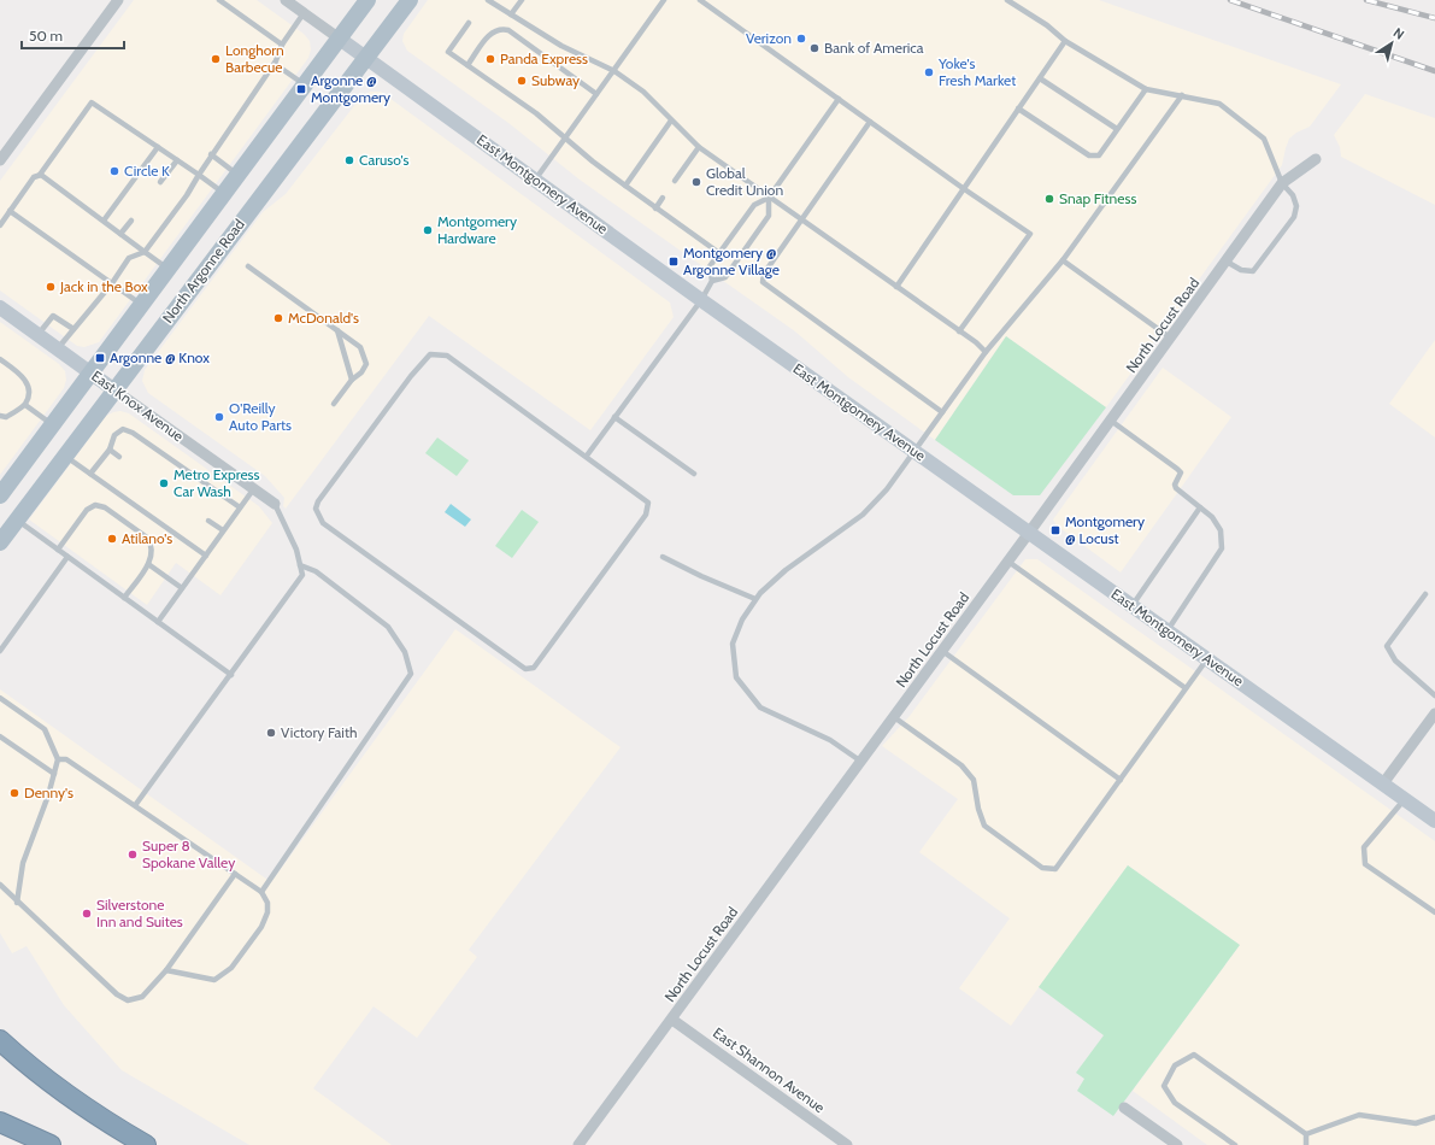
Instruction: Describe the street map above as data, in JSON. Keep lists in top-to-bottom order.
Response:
{
  "streets": {
    "main road": ["East Montgomery Avenue", "North Argonne Road", "East Knox Avenue"],
    "street": ["North Locust Road", "East Shannon Avenue"]
  },
  "crossings": [
    ["East Montgomery Avenue", "North Argonne Road"],
    ["East Montgomery Avenue", "North Locust Road"],
    ["North Argonne Road", "East Knox Avenue"],
    ["North Locust Road", "East Shannon Avenue"]
  ],
  "places": {
    "other": [
      "Verizon",
      "Bank of America",
      "Longhorn Barbecue",
      "Panda Express",
      "Yoke's Fresh Market",
      "Subway",
      "Caruso's",
      "Circle K",
      "Global Credit Union",
      "Snap Fitness",
      "Montgomery Hardware",
      "Jack in the Box",
      "McDonald's",
      "O'Reilly Auto Parts",
      "Metro Express Car Wash",
      "Atilano's",
      "Victory Faith",
      "Denny's",
      "Super 8 Spokane Valley",
      "Silverstone Inn and Suites"
    ],
    "transit": [
      "Argonne @ Montgomery",
      "Montgomery @ Argonne Village",
      "Argonne @ Knox",
      "Montgomery @ Locust"
    ]
  },
  "scale_bar": "50 m",
  "north": "top right"
}
